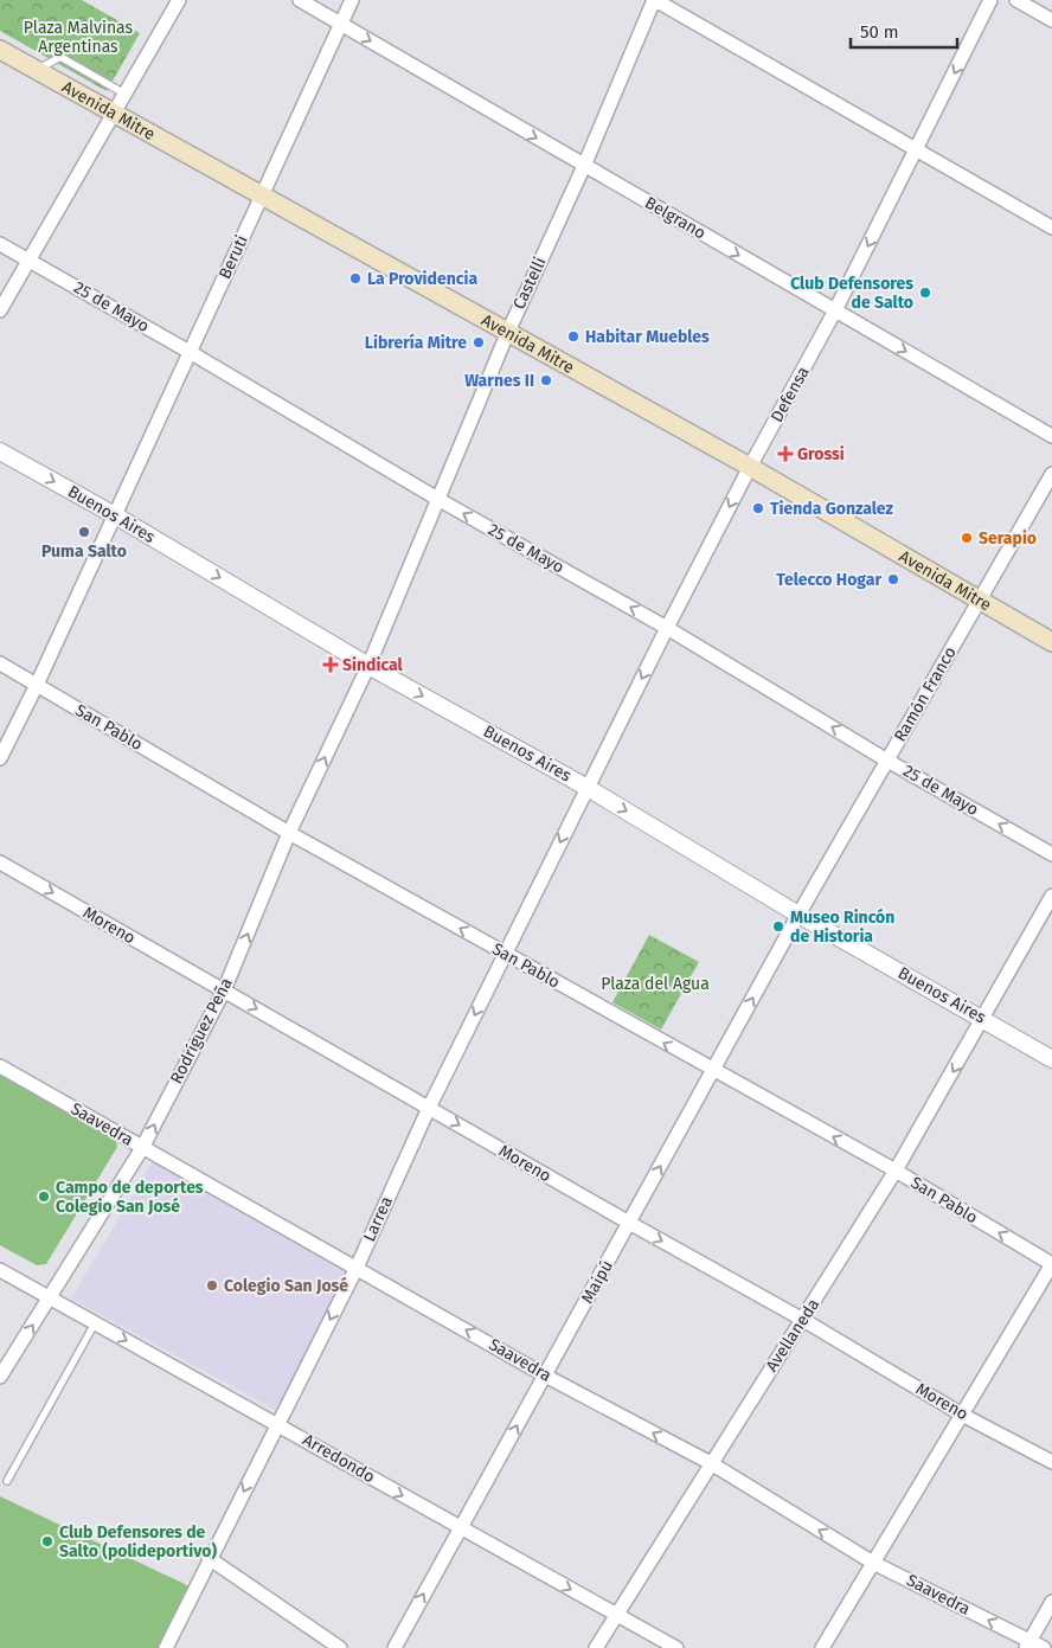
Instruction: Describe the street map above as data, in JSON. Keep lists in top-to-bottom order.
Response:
{
  "streets": {
    "main road": ["Avenida Mitre"],
    "street": [
      "Belgrano",
      "Beruti",
      "Castelli",
      "25 de Mayo",
      "Defensa",
      "Buenos Aires",
      "Ramón Franco",
      "San Pablo",
      "Moreno",
      "Rodríguez Peña",
      "Saavedra",
      "Larrea",
      "Maipú",
      "Avellaneda",
      "Arredondo"
    ]
  },
  "crossings": [
    ["Avenida Mitre", "Beruti"],
    ["Avenida Mitre", "Castelli"],
    ["Avenida Mitre", "Defensa"],
    ["Avenida Mitre", "Ramón Franco"],
    ["Belgrano", "Beruti"],
    ["Belgrano", "Castelli"],
    ["Belgrano", "Defensa"],
    ["Beruti", "25 de Mayo"],
    ["Beruti", "Buenos Aires"],
    ["Beruti", "San Pablo"],
    ["Castelli", "25 de Mayo"],
    ["Castelli", "Buenos Aires"],
    ["Castelli", "Rodríguez Peña"],
    ["25 de Mayo", "Defensa"],
    ["25 de Mayo", "Ramón Franco"],
    ["Defensa", "Buenos Aires"],
    ["Defensa", "Larrea"],
    ["Buenos Aires", "Ramón Franco"],
    ["Buenos Aires", "Rodríguez Peña"],
    ["Buenos Aires", "Larrea"],
    ["Buenos Aires", "Maipú"],
    ["Buenos Aires", "Avellaneda"],
    ["Ramón Franco", "Maipú"],
    ["San Pablo", "Rodríguez Peña"],
    ["San Pablo", "Larrea"],
    ["San Pablo", "Maipú"],
    ["San Pablo", "Avellaneda"],
    ["Moreno", "Rodríguez Peña"],
    ["Moreno", "Larrea"],
    ["Moreno", "Maipú"],
    ["Moreno", "Avellaneda"],
    ["Rodríguez Peña", "Saavedra"],
    ["Rodríguez Peña", "Arredondo"],
    ["Saavedra", "Larrea"],
    ["Saavedra", "Maipú"],
    ["Saavedra", "Avellaneda"],
    ["Larrea", "Arredondo"],
    ["Maipú", "Arredondo"],
    ["Avellaneda", "Arredondo"]
  ],
  "one_way": [
    "Belgrano",
    "25 de Mayo",
    "Defensa",
    "Buenos Aires",
    "San Pablo",
    "Moreno",
    "Rodríguez Peña",
    "Saavedra",
    "Larrea",
    "Maipú",
    "Arredondo"
  ],
  "parks": ["Plaza Malvinas Argentinas", "Plaza del Agua"],
  "places": {
    "other": [
      "La Providencia",
      "Club Defensores de Salto",
      "Habitar Muebles",
      "Librería Mitre",
      "Warnes II",
      "Tienda Gonzalez",
      "Puma Salto",
      "Serapio",
      "Telecco Hogar",
      "Museo Rincón de Historia",
      "Campo de deportes Colegio San José",
      "Colegio San José",
      "Club Defensores de Salto (polideportivo)"
    ],
    "health": ["Grossi", "Sindical"]
  },
  "scale_bar": "50 m"
}
